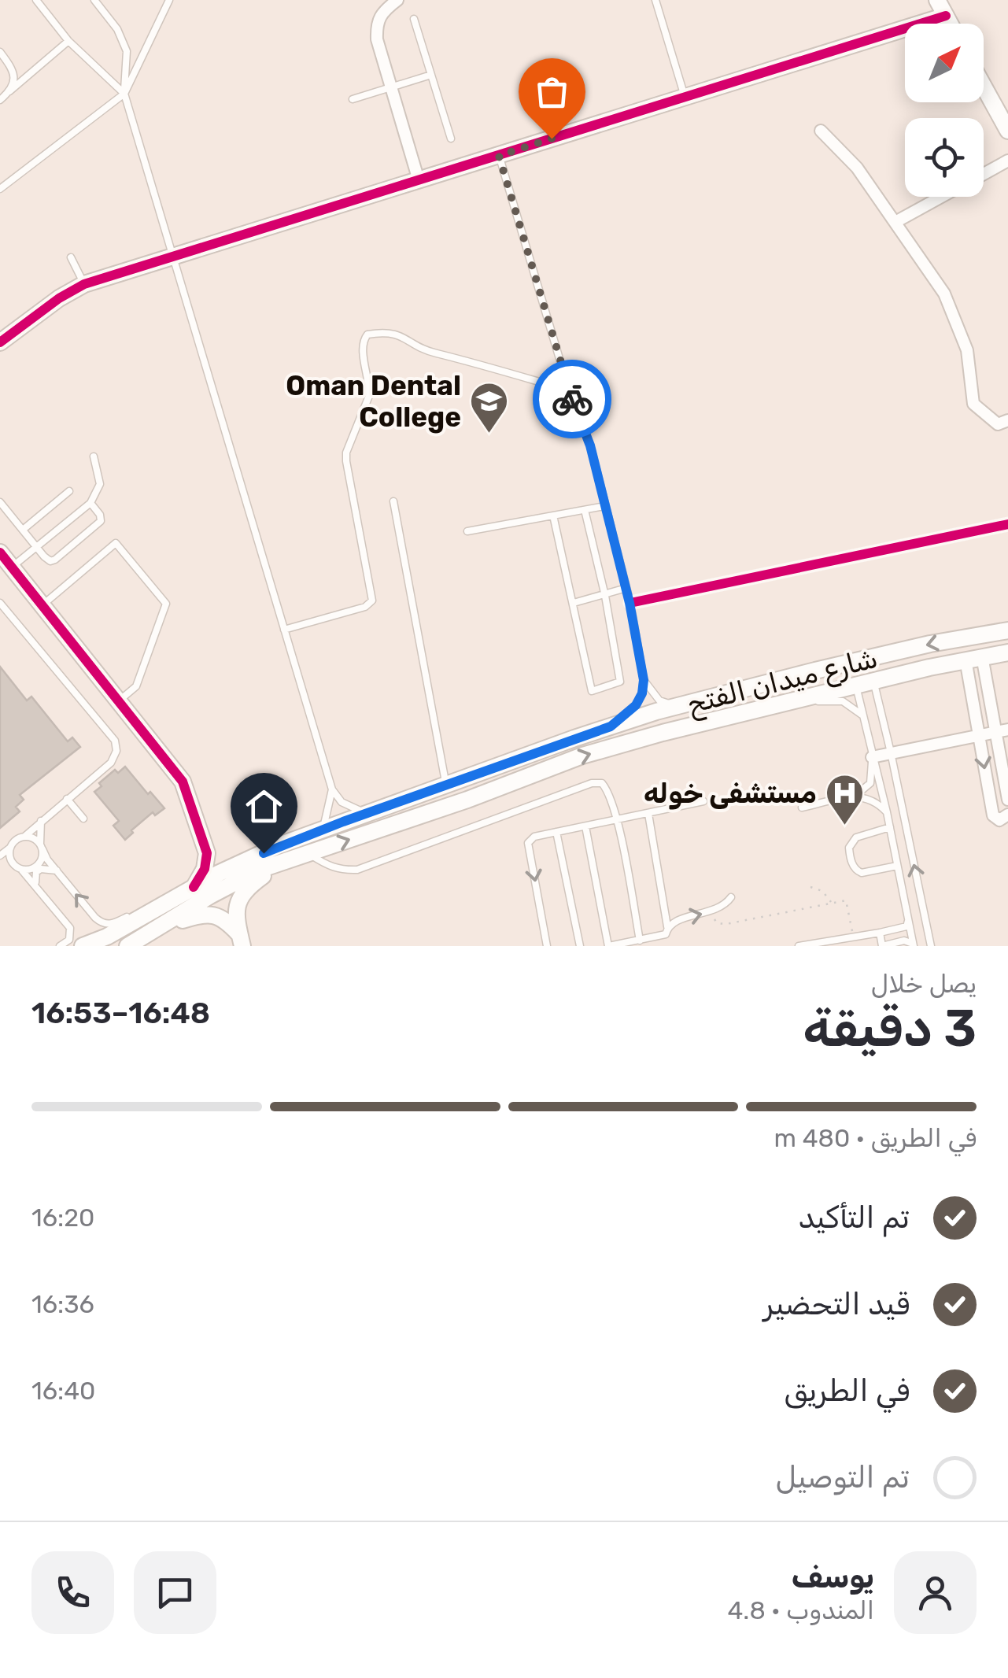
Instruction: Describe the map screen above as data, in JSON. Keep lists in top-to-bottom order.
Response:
{
  "streets": {
    "main road": ["شارع ميدان الفتح"]
  },
  "places": {
    "school or university": ["Oman Dental College"],
    "hospital": ["مستشفى خوله"]
  },
  "north": "top right",
  "page": {
    "heading": ["3 دقيقة", "يصل خلال", "16:48–16:53"],
    "panel": ["يوسف", "المندوب · 4.8"],
    "bar": "في الطريق · 480 m",
    "list": [
      ["تم التأكيد", "16:20"],
      ["قيد التحضير", "16:36"],
      ["في الطريق", "16:40"],
      "تم التوصيل"
    ]
  }
}
